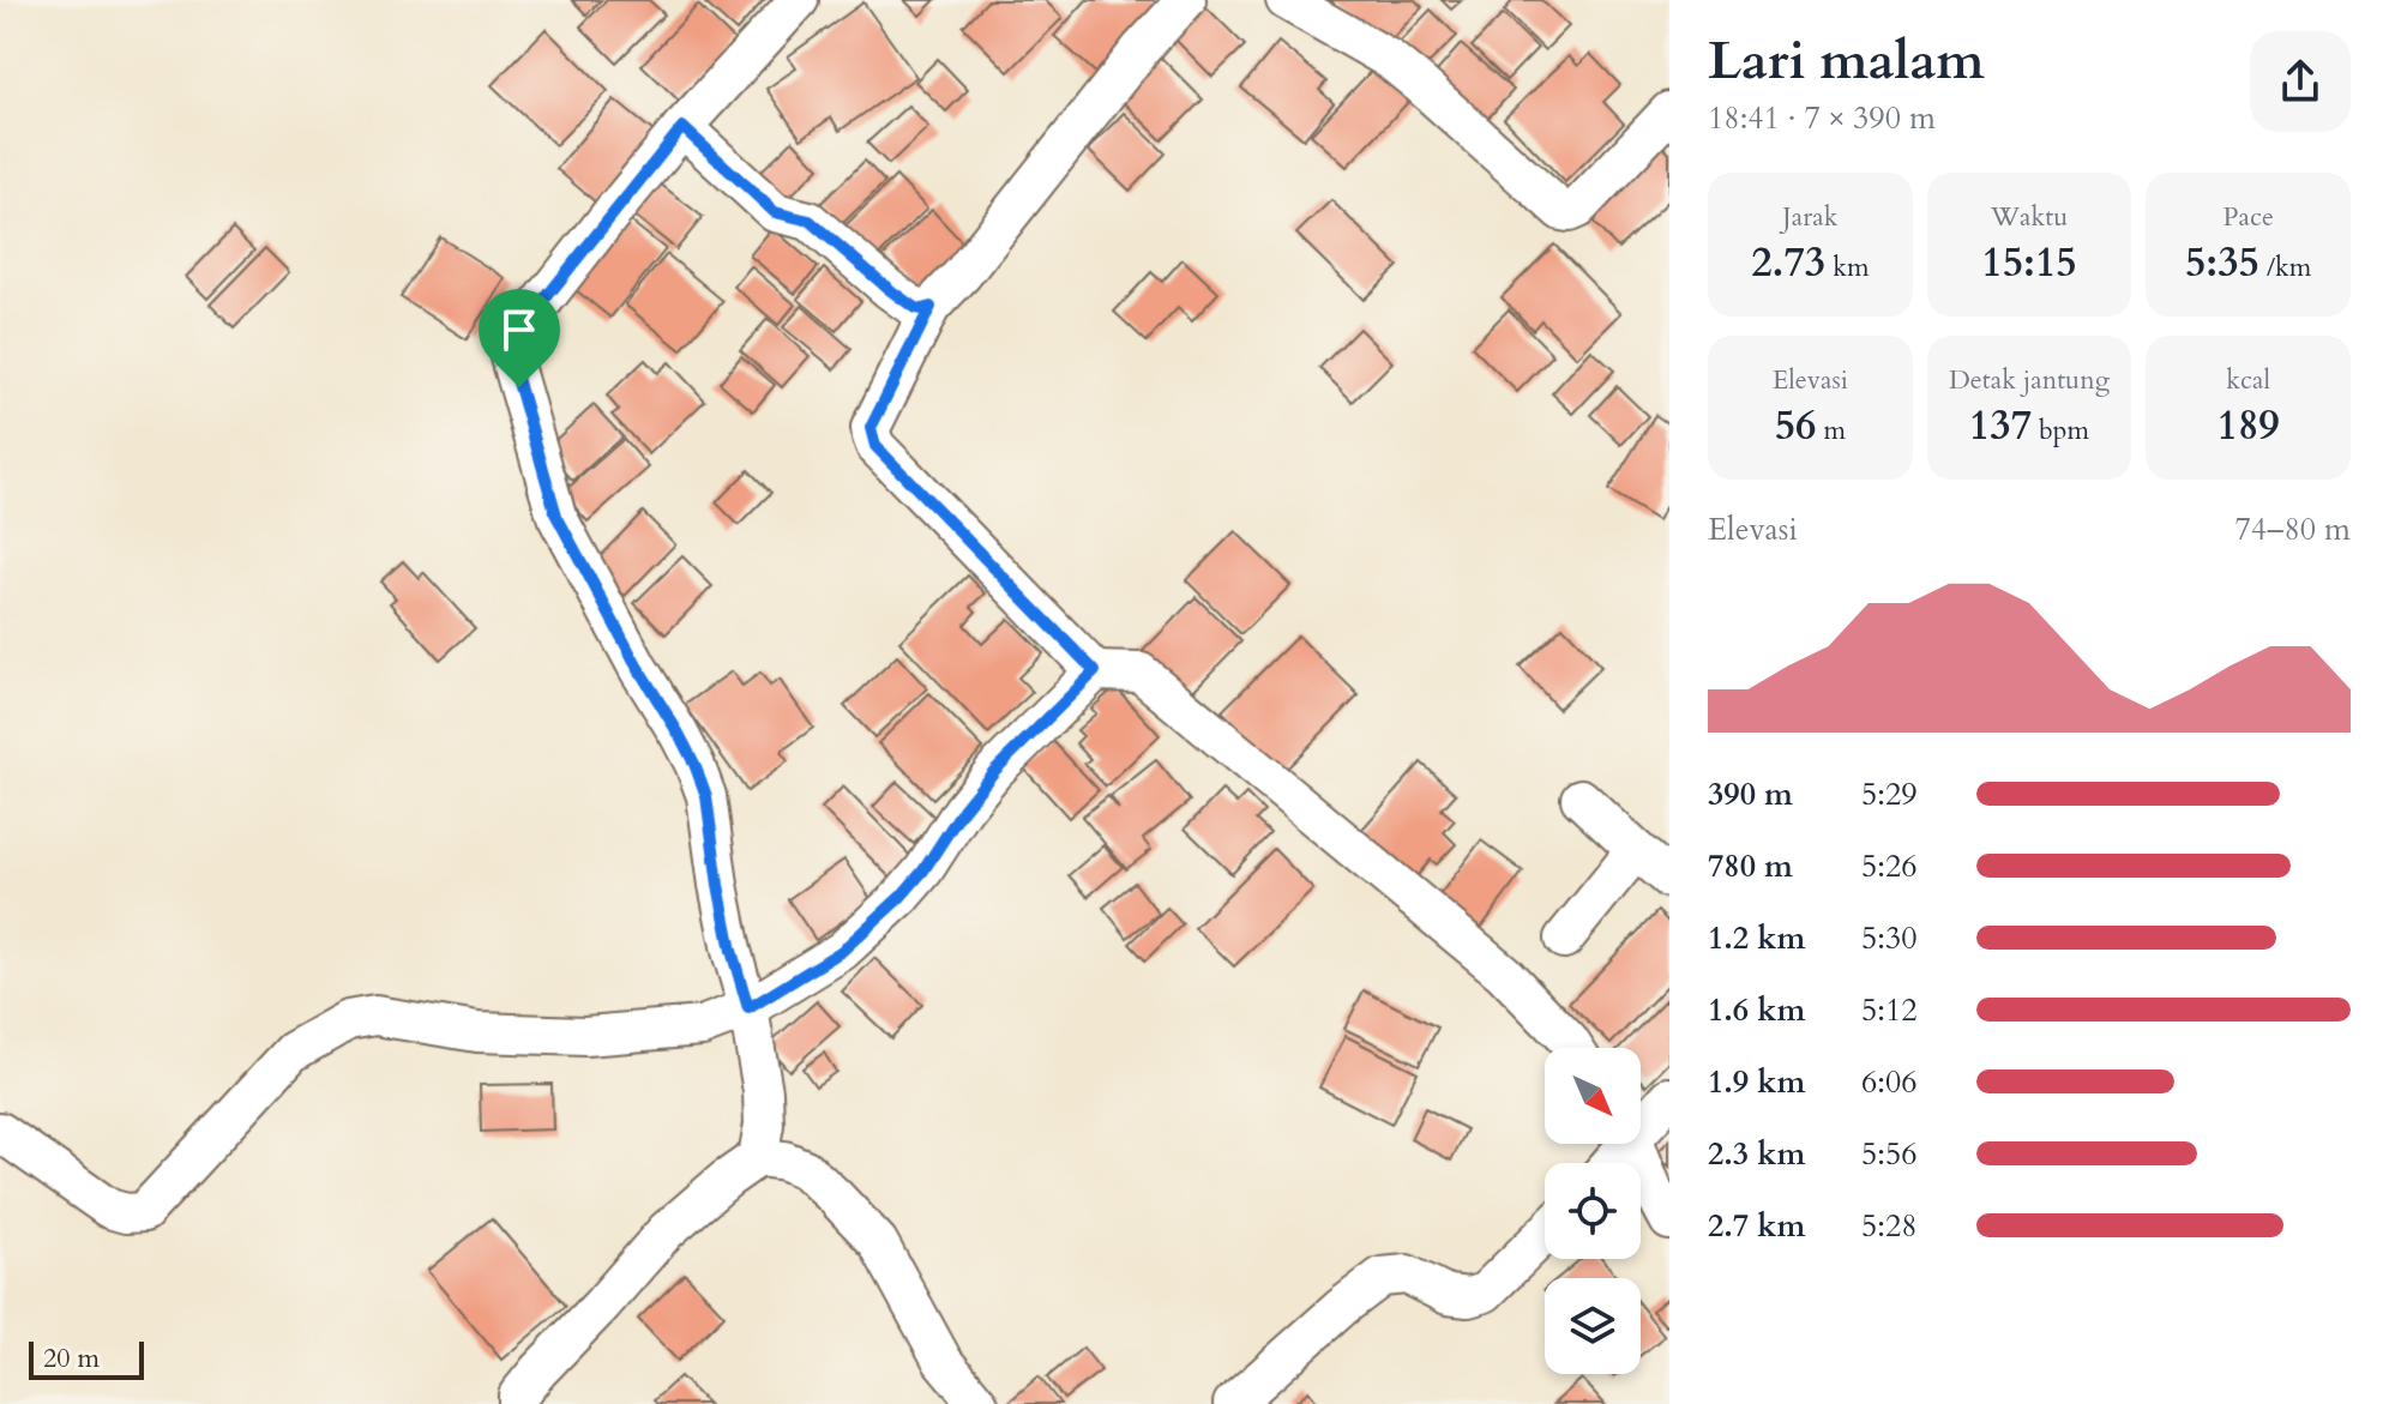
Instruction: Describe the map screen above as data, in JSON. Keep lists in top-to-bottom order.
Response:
{
  "scale_bar": "20 m",
  "north": "bottom right",
  "page": {
    "heading": ["Lari malam", "18:41 · 7 × 390 m"],
    "stats": [
      ["Jarak", "2.73 km"],
      ["Waktu", "15:15"],
      ["Pace", "5:35 /km"],
      ["Elevasi", "56 m"],
      ["Detak jantung", "137 bpm"],
      ["kcal", "189"]
    ],
    "chart": ["Elevasi", "74–80 m"],
    "list": [
      {
        "name": "390 m",
        "note": "5:29"
      },
      {
        "name": "780 m",
        "note": "5:26"
      },
      {
        "name": "1.2 km",
        "note": "5:30"
      },
      {
        "name": "1.6 km",
        "note": "5:12"
      },
      {
        "name": "1.9 km",
        "note": "6:06"
      },
      {
        "name": "2.3 km",
        "note": "5:56"
      },
      {
        "name": "2.7 km",
        "note": "5:28"
      }
    ],
    "scale": "20 m"
  }
}
